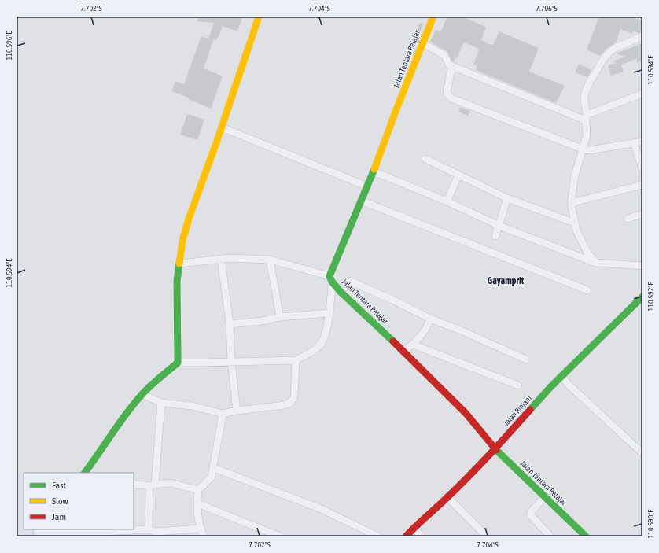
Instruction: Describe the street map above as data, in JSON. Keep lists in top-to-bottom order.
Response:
{
  "streets": {
    "main road": ["Jalan Tentara Pelajar", "Jalan Rinjani"]
  },
  "crossings": [
    ["Jalan Tentara Pelajar", "Jalan Rinjani"]
  ],
  "districts": ["Gayamprit"],
  "legend": ["Fast", "Slow", "Jam"],
  "coordinates": [
    "7.702°S",
    "7.704°S",
    "7.706°S",
    "110.596°E",
    "110.594°E",
    "110.592°E",
    "110.590°E"
  ]
}
